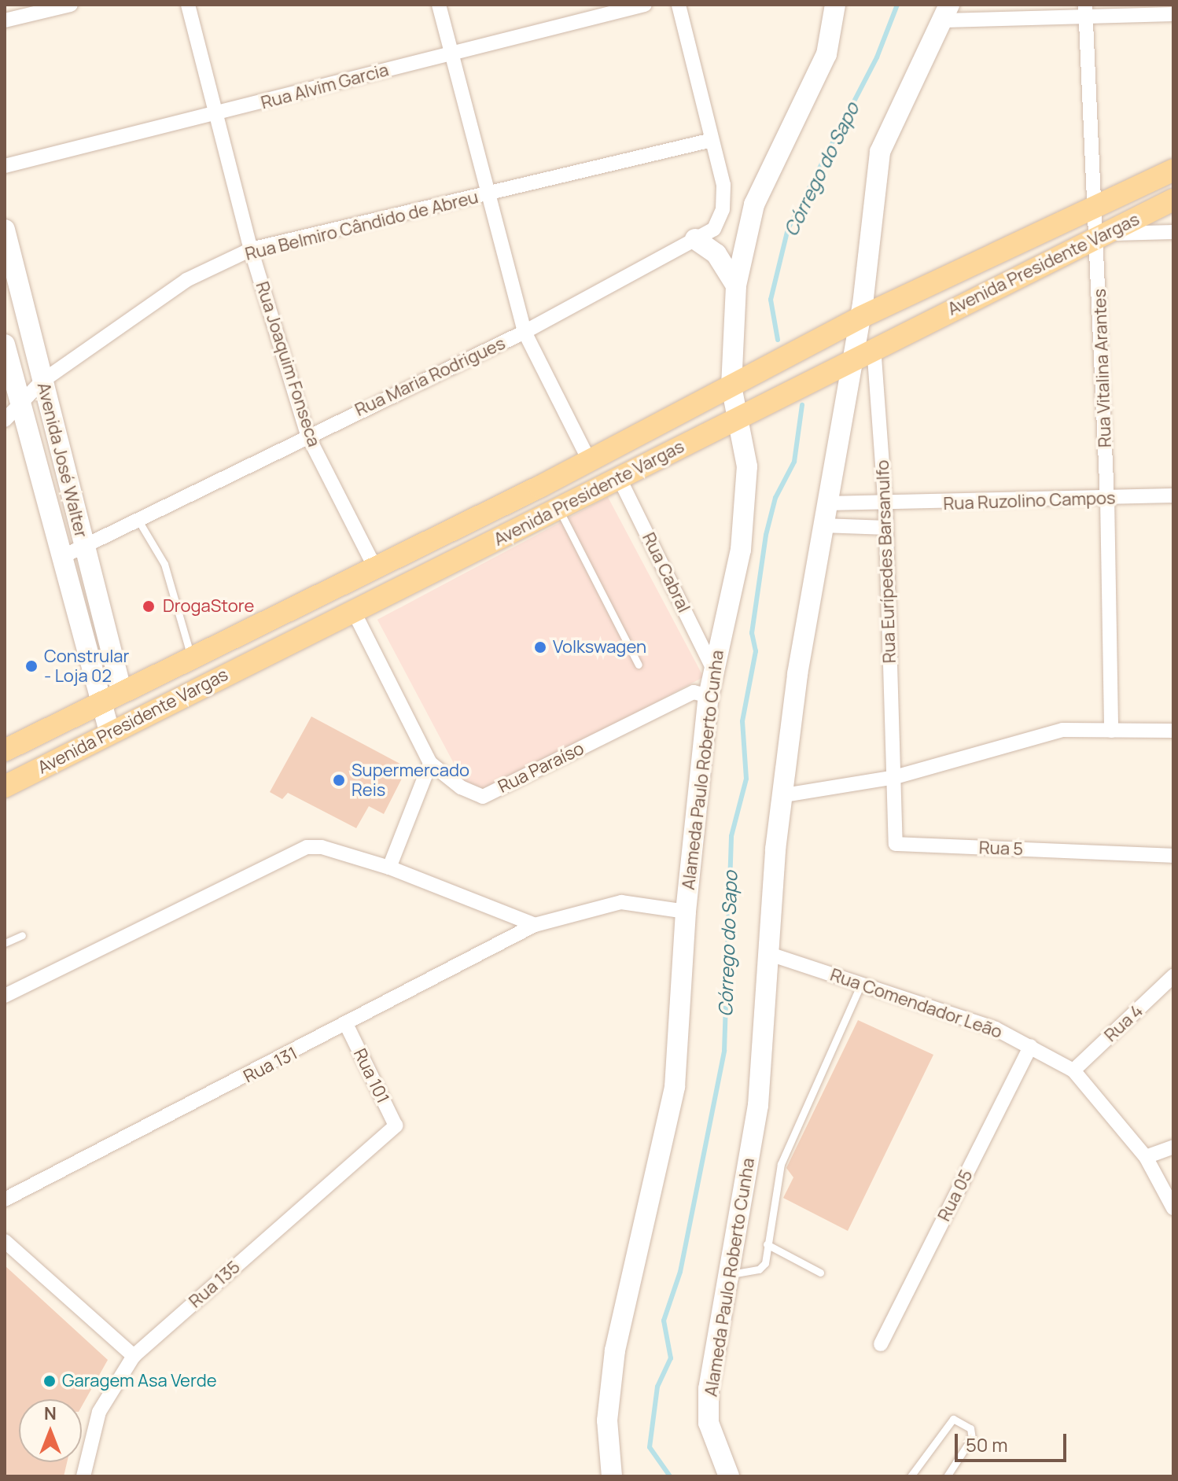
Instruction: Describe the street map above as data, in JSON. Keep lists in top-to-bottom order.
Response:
{
  "streets": {
    "main road": ["Avenida Presidente Vargas"],
    "street": [
      "Rua Alvim Garcia",
      "Rua Belmiro Cândido de Abreu",
      "Rua Joaquim Fonseca",
      "Rua Vitalina Arantes",
      "Rua Maria Rodrigues",
      "Avenida José Walter",
      "Rua Ruzolino Campos",
      "Rua Eurípedes Barsanulfo",
      "Rua Cabral",
      "Rua Paraíso",
      "Alameda Paulo Roberto Cunha",
      "Rua 5",
      "Rua Comendador Leão",
      "Rua 4",
      "Rua 131",
      "Rua 101",
      "Rua 05",
      "Rua 135"
    ]
  },
  "crossings": [
    ["Rua Alvim Garcia", "Rua Joaquim Fonseca"],
    ["Rua Belmiro Cândido de Abreu", "Rua Joaquim Fonseca"],
    ["Rua Belmiro Cândido de Abreu", "Rua Maria Rodrigues"],
    ["Rua Belmiro Cândido de Abreu", "Avenida José Walter"],
    ["Avenida Presidente Vargas", "Rua Joaquim Fonseca"],
    ["Avenida Presidente Vargas", "Rua Vitalina Arantes"],
    ["Avenida Presidente Vargas", "Avenida José Walter"],
    ["Avenida Presidente Vargas", "Rua Eurípedes Barsanulfo"],
    ["Avenida Presidente Vargas", "Rua Cabral"],
    ["Avenida Presidente Vargas", "Rua Paraíso"],
    ["Avenida Presidente Vargas", "Alameda Paulo Roberto Cunha"],
    ["Rua Joaquim Fonseca", "Rua Maria Rodrigues"],
    ["Rua Vitalina Arantes", "Rua Ruzolino Campos"],
    ["Rua Maria Rodrigues", "Avenida José Walter"],
    ["Rua Ruzolino Campos", "Rua Eurípedes Barsanulfo"],
    ["Rua Ruzolino Campos", "Alameda Paulo Roberto Cunha"],
    ["Rua Eurípedes Barsanulfo", "Rua 5"],
    ["Rua Cabral", "Alameda Paulo Roberto Cunha"],
    ["Rua Paraíso", "Alameda Paulo Roberto Cunha"],
    ["Alameda Paulo Roberto Cunha", "Rua Comendador Leão"],
    ["Alameda Paulo Roberto Cunha", "Rua 131"],
    ["Rua Comendador Leão", "Rua 4"],
    ["Rua Comendador Leão", "Rua 05"],
    ["Rua 131", "Rua 101"],
    ["Rua 101", "Rua 135"]
  ],
  "water": ["Córrego do Sapo"],
  "places": [
    "DrogaStore",
    "Volkswagen",
    "Constrular - Loja 02",
    "Supermercado Reis",
    "Garagem Asa Verde"
  ],
  "scale_bar": "50 m",
  "north": "top"
}
